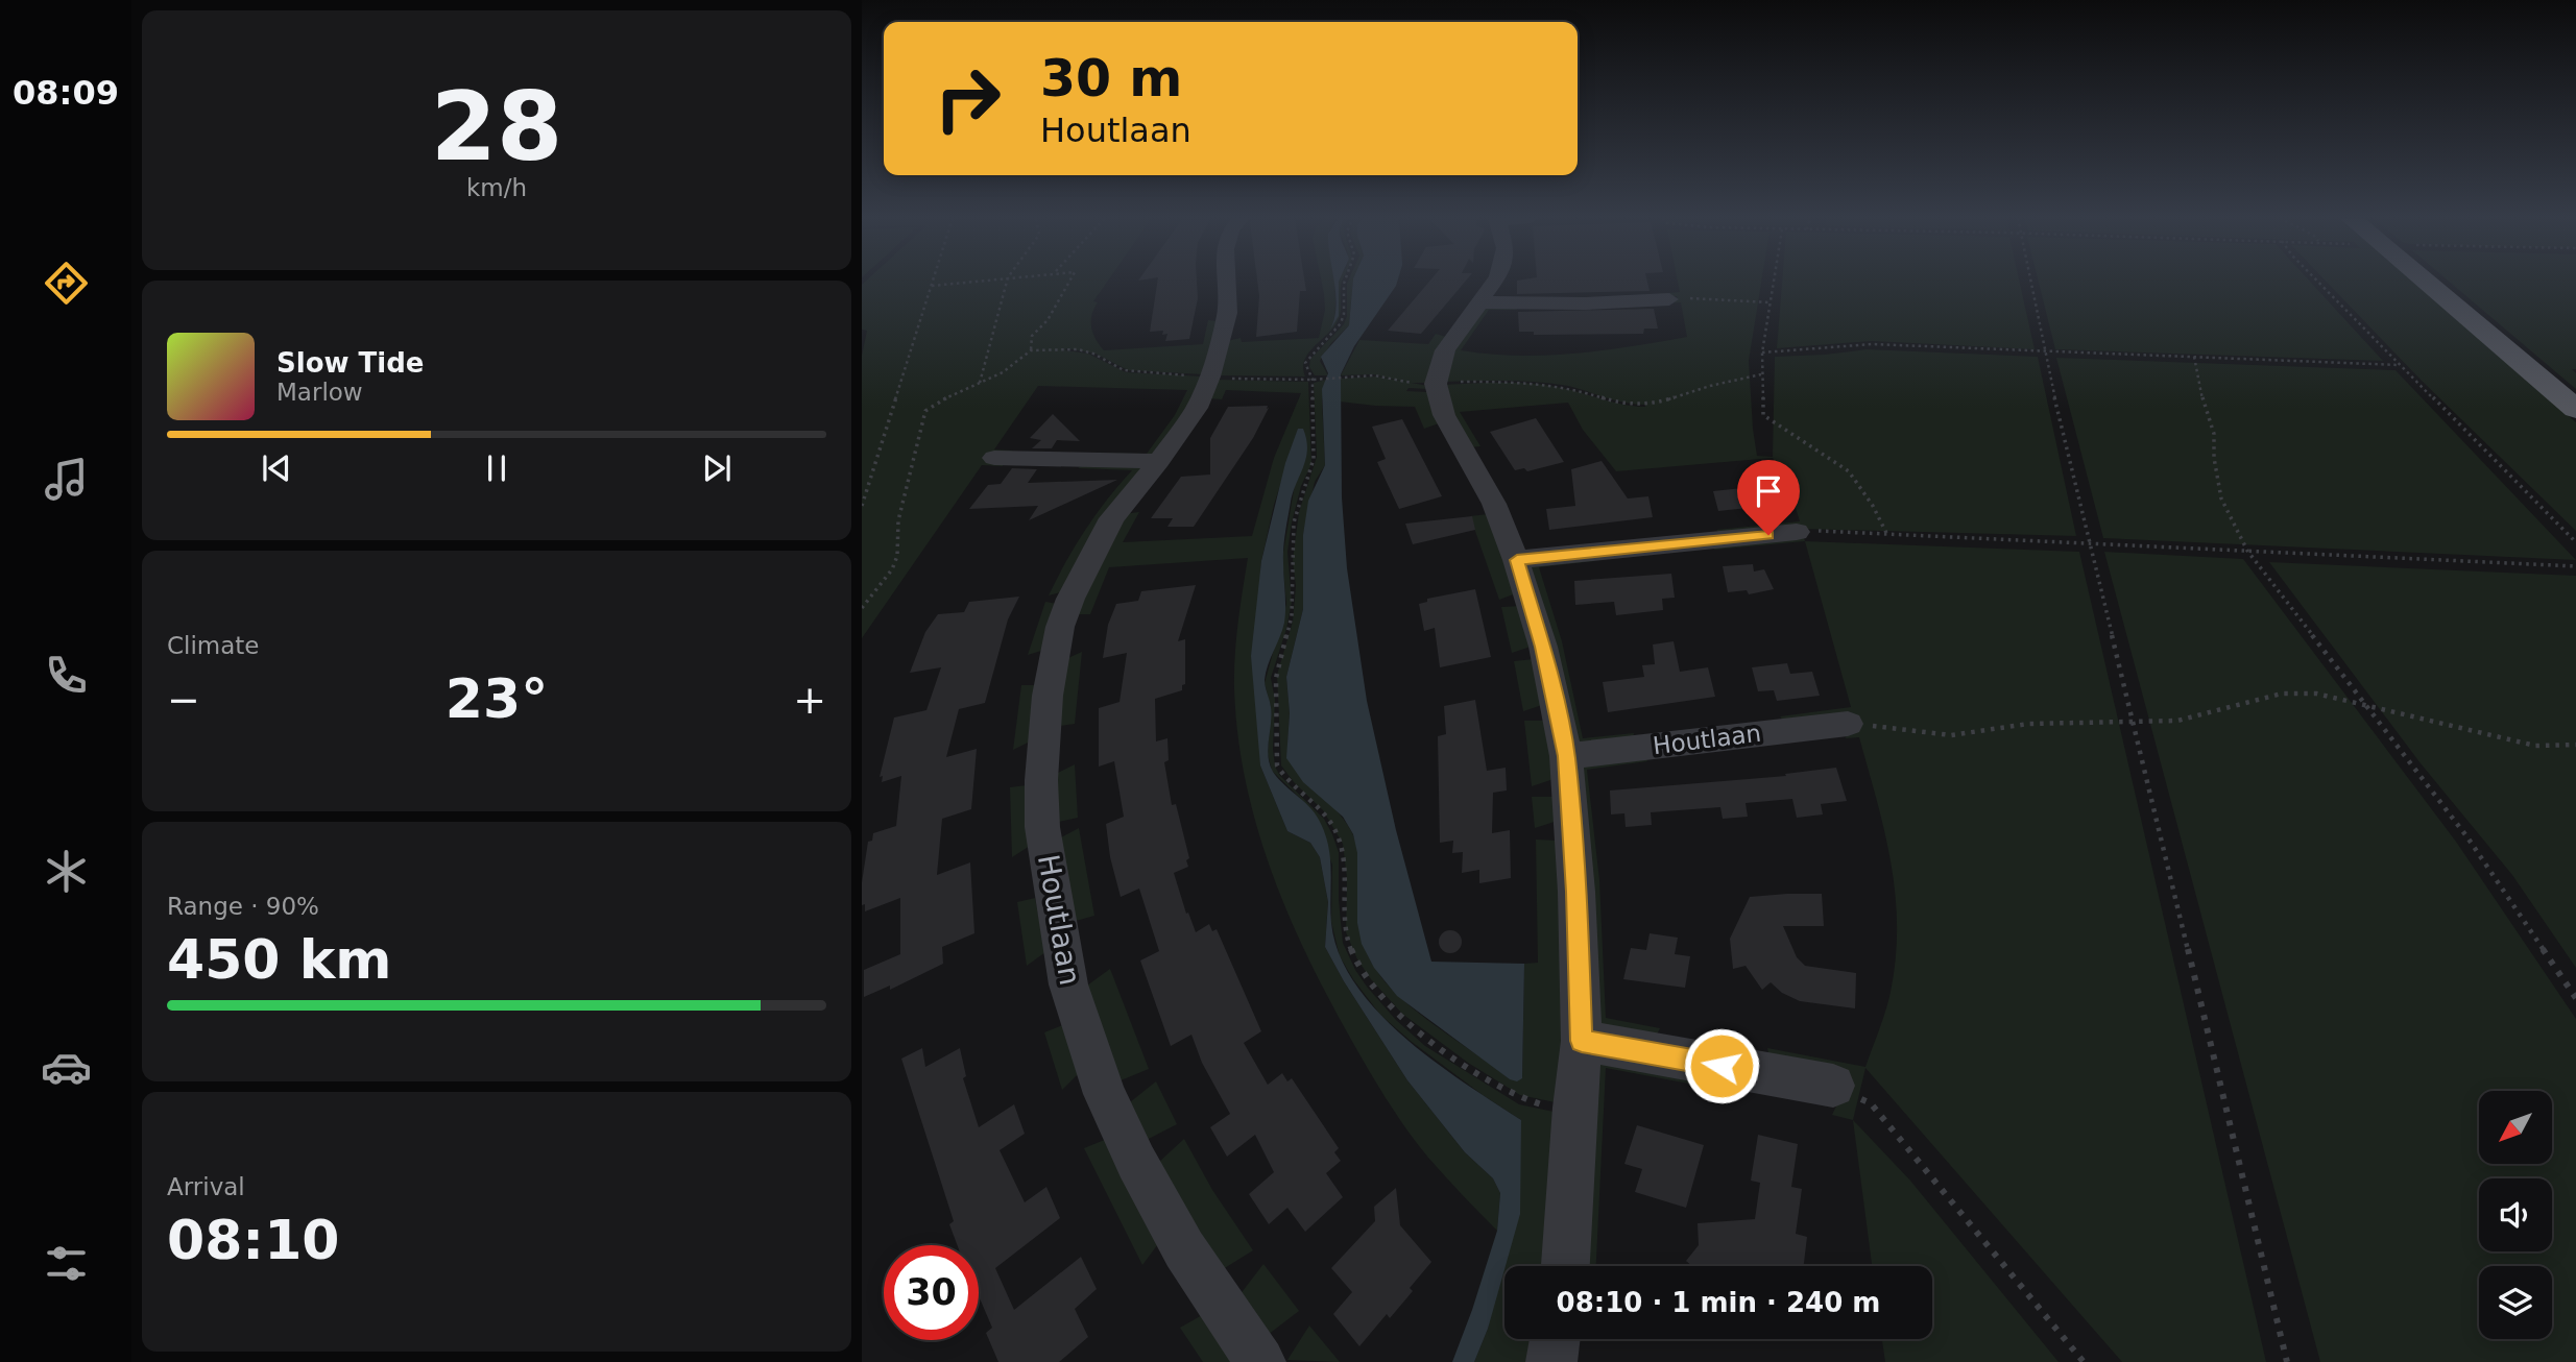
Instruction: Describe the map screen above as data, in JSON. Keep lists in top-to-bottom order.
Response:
{
  "streets": {
    "street": ["Houtlaan"]
  },
  "north": "bottom left",
  "page": {
    "tabs": "08:09",
    "tile": [
      ["28", "km/h"],
      "Climate",
      ["Range · 90%", "450 km"],
      ["Arrival", "08:10"]
    ],
    "turn": ["30 m", "Houtlaan"],
    "song": ["Slow Tide", "Marlow"],
    "heat": ["−", "23°", "+"],
    "limit": "30",
    "trip": "08:10 · 1 min · 240 m"
  }
}
